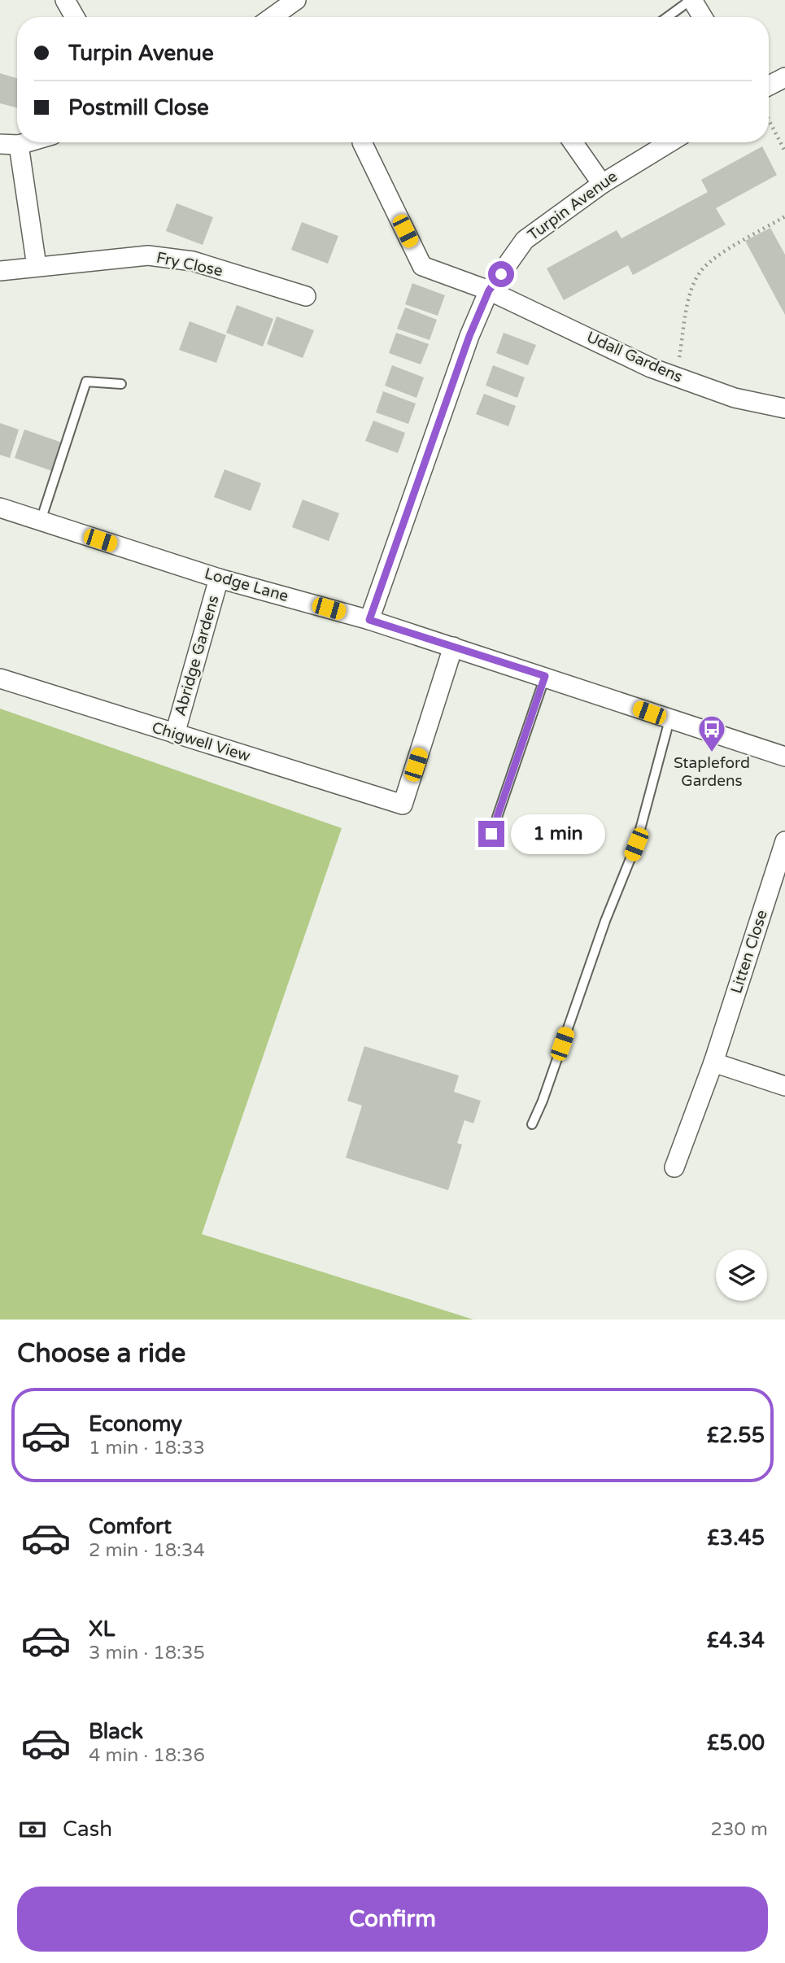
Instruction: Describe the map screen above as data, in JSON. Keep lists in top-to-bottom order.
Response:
{
  "streets": {
    "street": [
      "Turpin Avenue",
      "Fry Close",
      "Udall Gardens",
      "Lodge Lane",
      "Abridge Gardens",
      "Chigwell View",
      "Litten Close"
    ]
  },
  "crossings": [
    ["Turpin Avenue", "Udall Gardens"],
    ["Turpin Avenue", "Lodge Lane"],
    ["Lodge Lane", "Abridge Gardens"],
    ["Lodge Lane", "Chigwell View"],
    ["Abridge Gardens", "Chigwell View"]
  ],
  "places": {
    "bus stop": ["Stapleford Gardens"]
  },
  "page": {
    "banner": ["Turpin Avenue", "Postmill Close"],
    "bubble": "1 min",
    "heading": "Choose a ride",
    "list": [
      {
        "name": "Economy",
        "note": "1 min · 18:33",
        "value": "£2.55"
      },
      {
        "name": "Comfort",
        "note": "2 min · 18:34",
        "value": "£3.45"
      },
      {
        "name": "XL",
        "note": "3 min · 18:35",
        "value": "£4.34"
      },
      {
        "name": "Black",
        "note": "4 min · 18:36",
        "value": "£5.00"
      }
    ],
    "pay": ["Cash", "230 m"],
    "buttons": "Confirm"
  }
}
